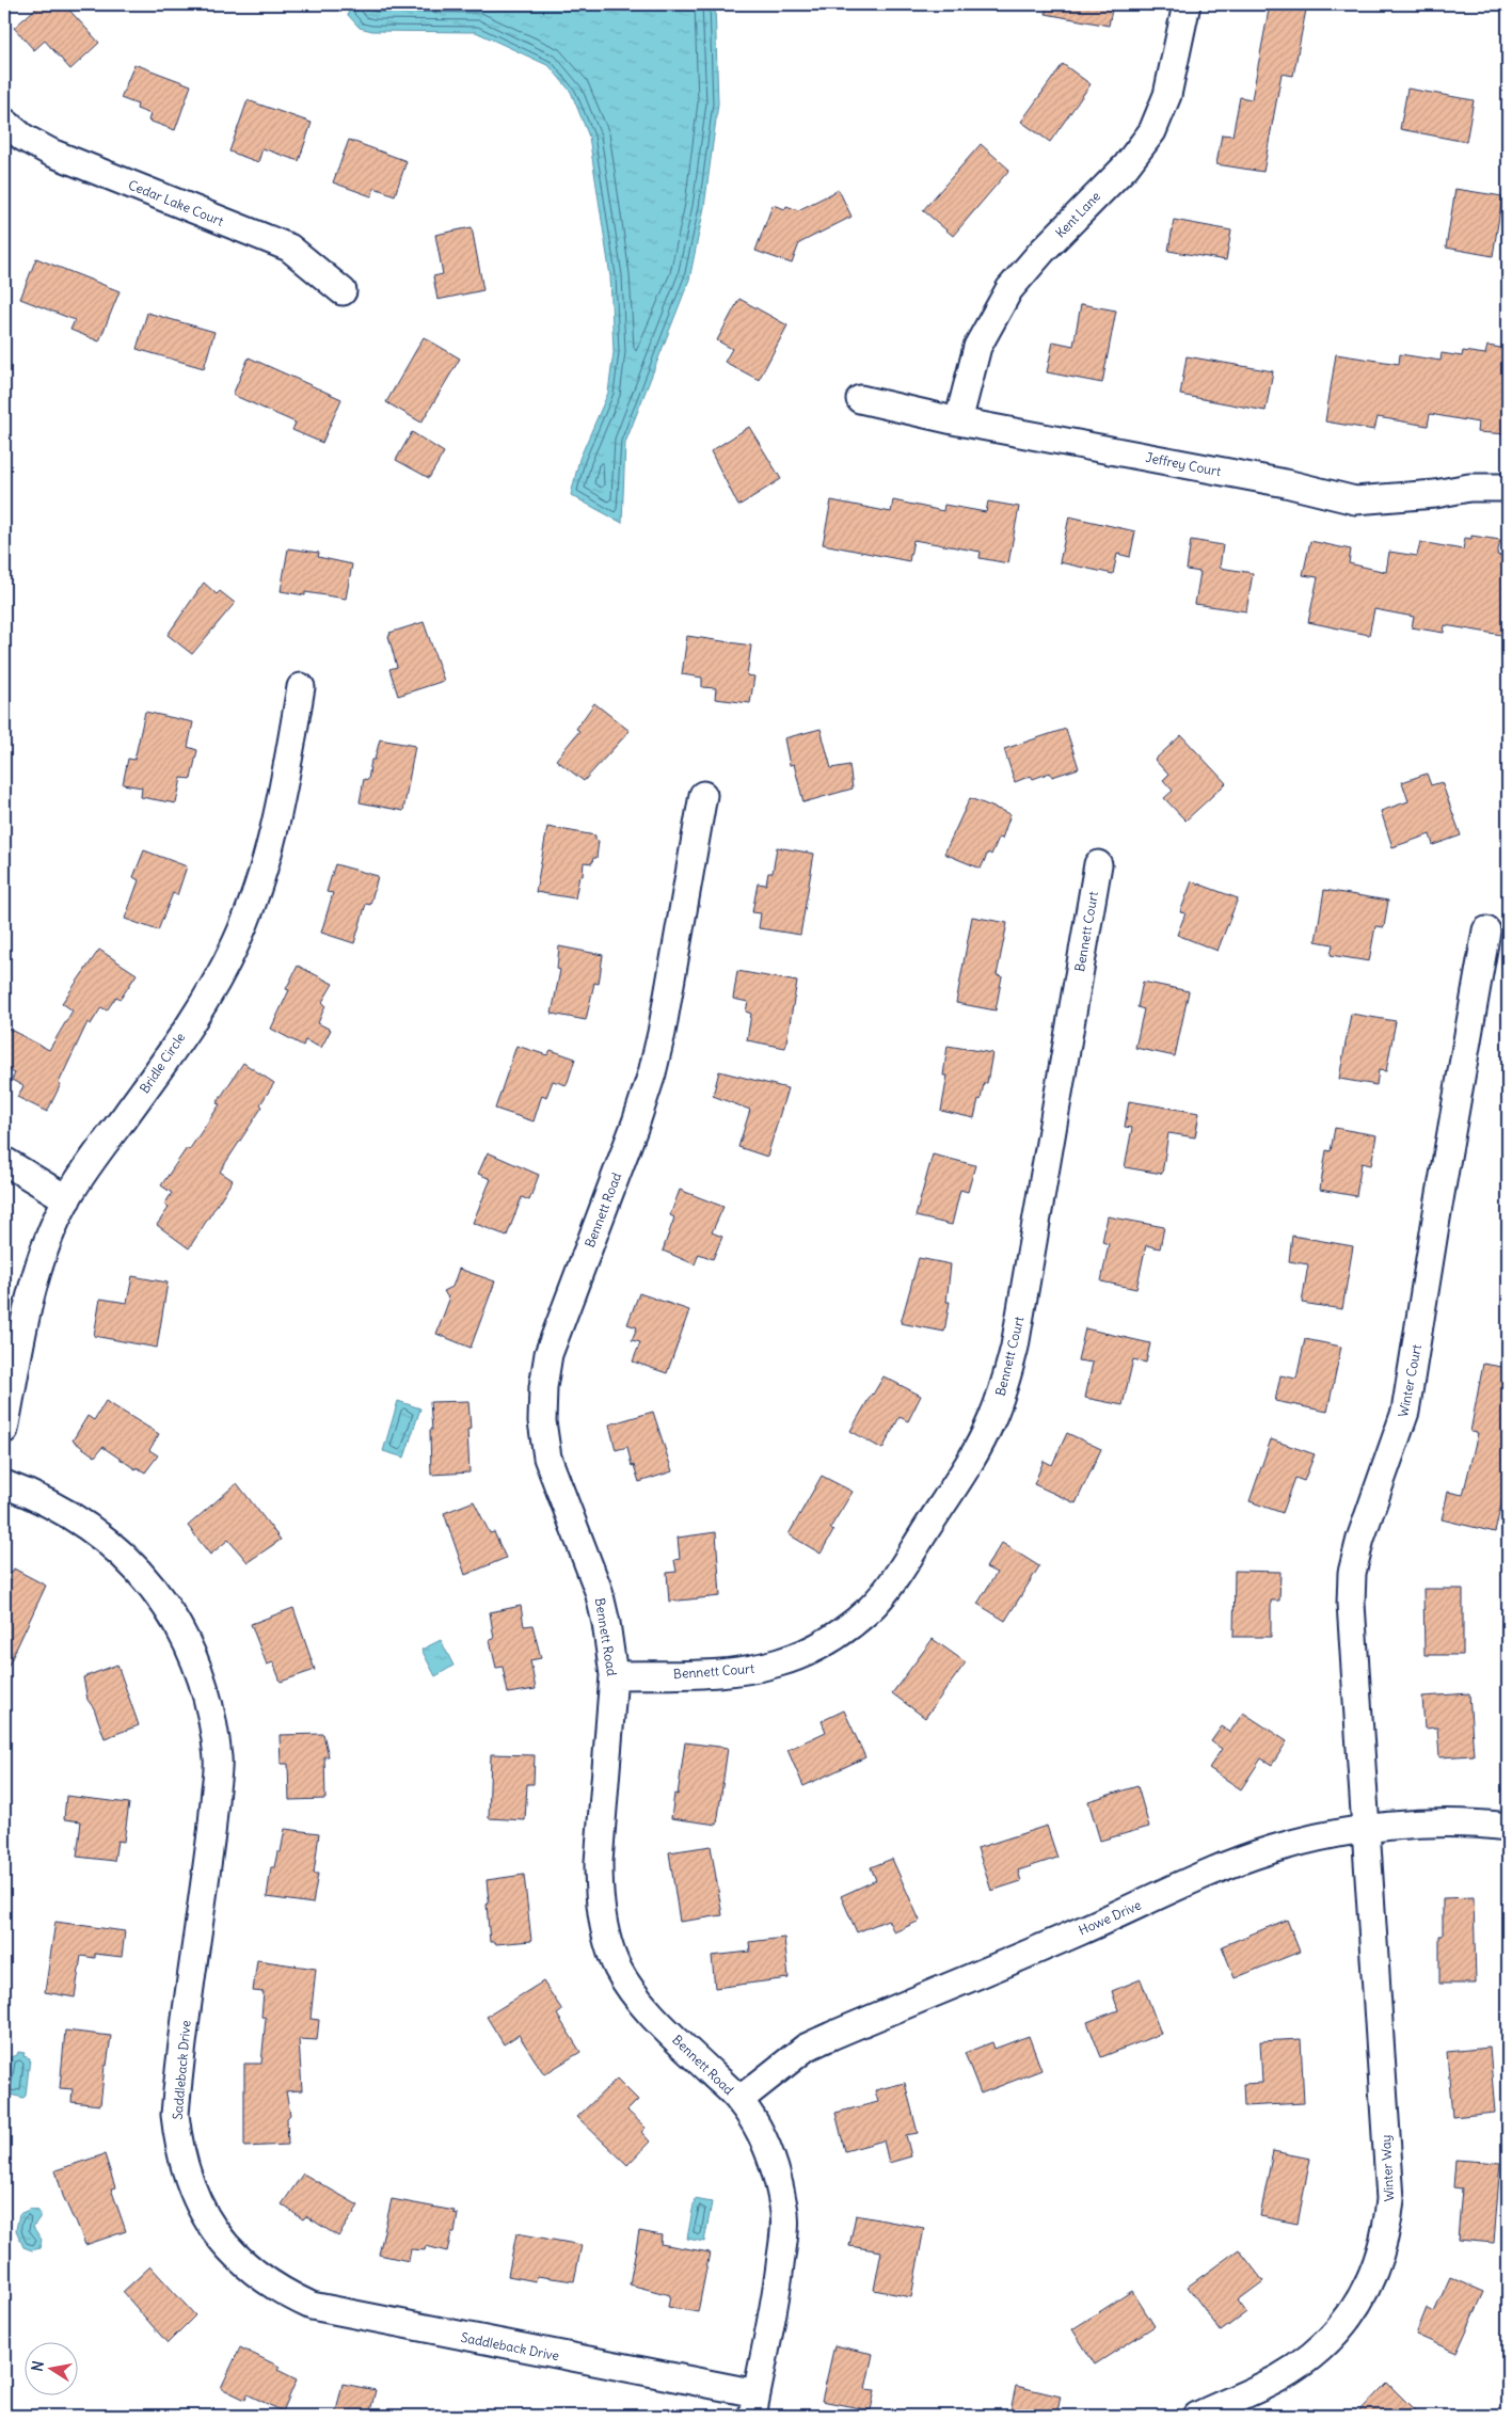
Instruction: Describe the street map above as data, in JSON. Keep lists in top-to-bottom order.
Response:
{
  "streets": {
    "street": [
      "Cedar Lake Court",
      "Kent Lane",
      "Jeffrey Court",
      "Bennett Court",
      "Bridle Circle",
      "Bennett Road",
      "Winter Court",
      "Howe Drive",
      "Saddleback Drive",
      "Winter Way"
    ]
  },
  "crossings": [
    ["Kent Lane", "Jeffrey Court"],
    ["Bennett Court", "Bennett Road"],
    ["Bennett Road", "Howe Drive"],
    ["Bennett Road", "Saddleback Drive"],
    ["Winter Court", "Howe Drive"],
    ["Winter Court", "Winter Way"],
    ["Howe Drive", "Winter Way"]
  ],
  "north": "left"
}
